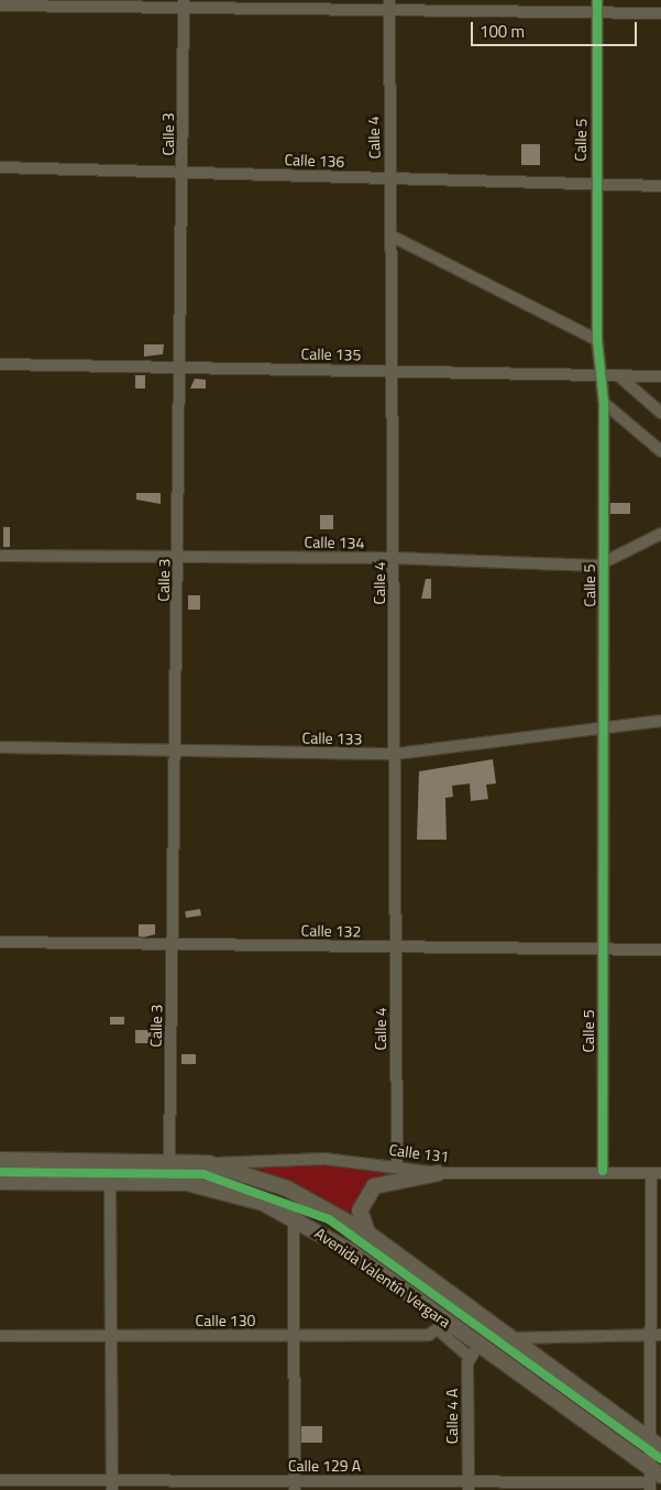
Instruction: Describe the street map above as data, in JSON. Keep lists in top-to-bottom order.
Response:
{
  "streets": {
    "main road": ["Avenida Valentín Vergara"],
    "street": [
      "Calle 3",
      "Calle 4",
      "Calle 5",
      "Calle 136",
      "Calle 135",
      "Calle 134",
      "Calle 133",
      "Calle 132",
      "Calle 131",
      "Calle 130",
      "Calle 4 A",
      "Calle 129 A"
    ]
  },
  "crossings": [
    ["Calle 3", "Calle 136"],
    ["Calle 3", "Calle 135"],
    ["Calle 3", "Calle 134"],
    ["Calle 3", "Calle 133"],
    ["Calle 3", "Calle 132"],
    ["Calle 3", "Avenida Valentín Vergara"],
    ["Calle 4", "Calle 136"],
    ["Calle 4", "Calle 135"],
    ["Calle 4", "Calle 134"],
    ["Calle 4", "Calle 133"],
    ["Calle 4", "Calle 132"],
    ["Calle 4", "Calle 131"],
    ["Calle 5", "Calle 136"],
    ["Calle 5", "Calle 135"],
    ["Calle 5", "Calle 134"],
    ["Calle 5", "Calle 133"],
    ["Calle 5", "Calle 132"],
    ["Calle 5", "Calle 131"],
    ["Calle 131", "Avenida Valentín Vergara"],
    ["Avenida Valentín Vergara", "Calle 130"],
    ["Avenida Valentín Vergara", "Calle 4 A"],
    ["Avenida Valentín Vergara", "Calle 129 A"],
    ["Calle 4 A", "Calle 129 A"]
  ],
  "scale_bar": "100 m"
}
